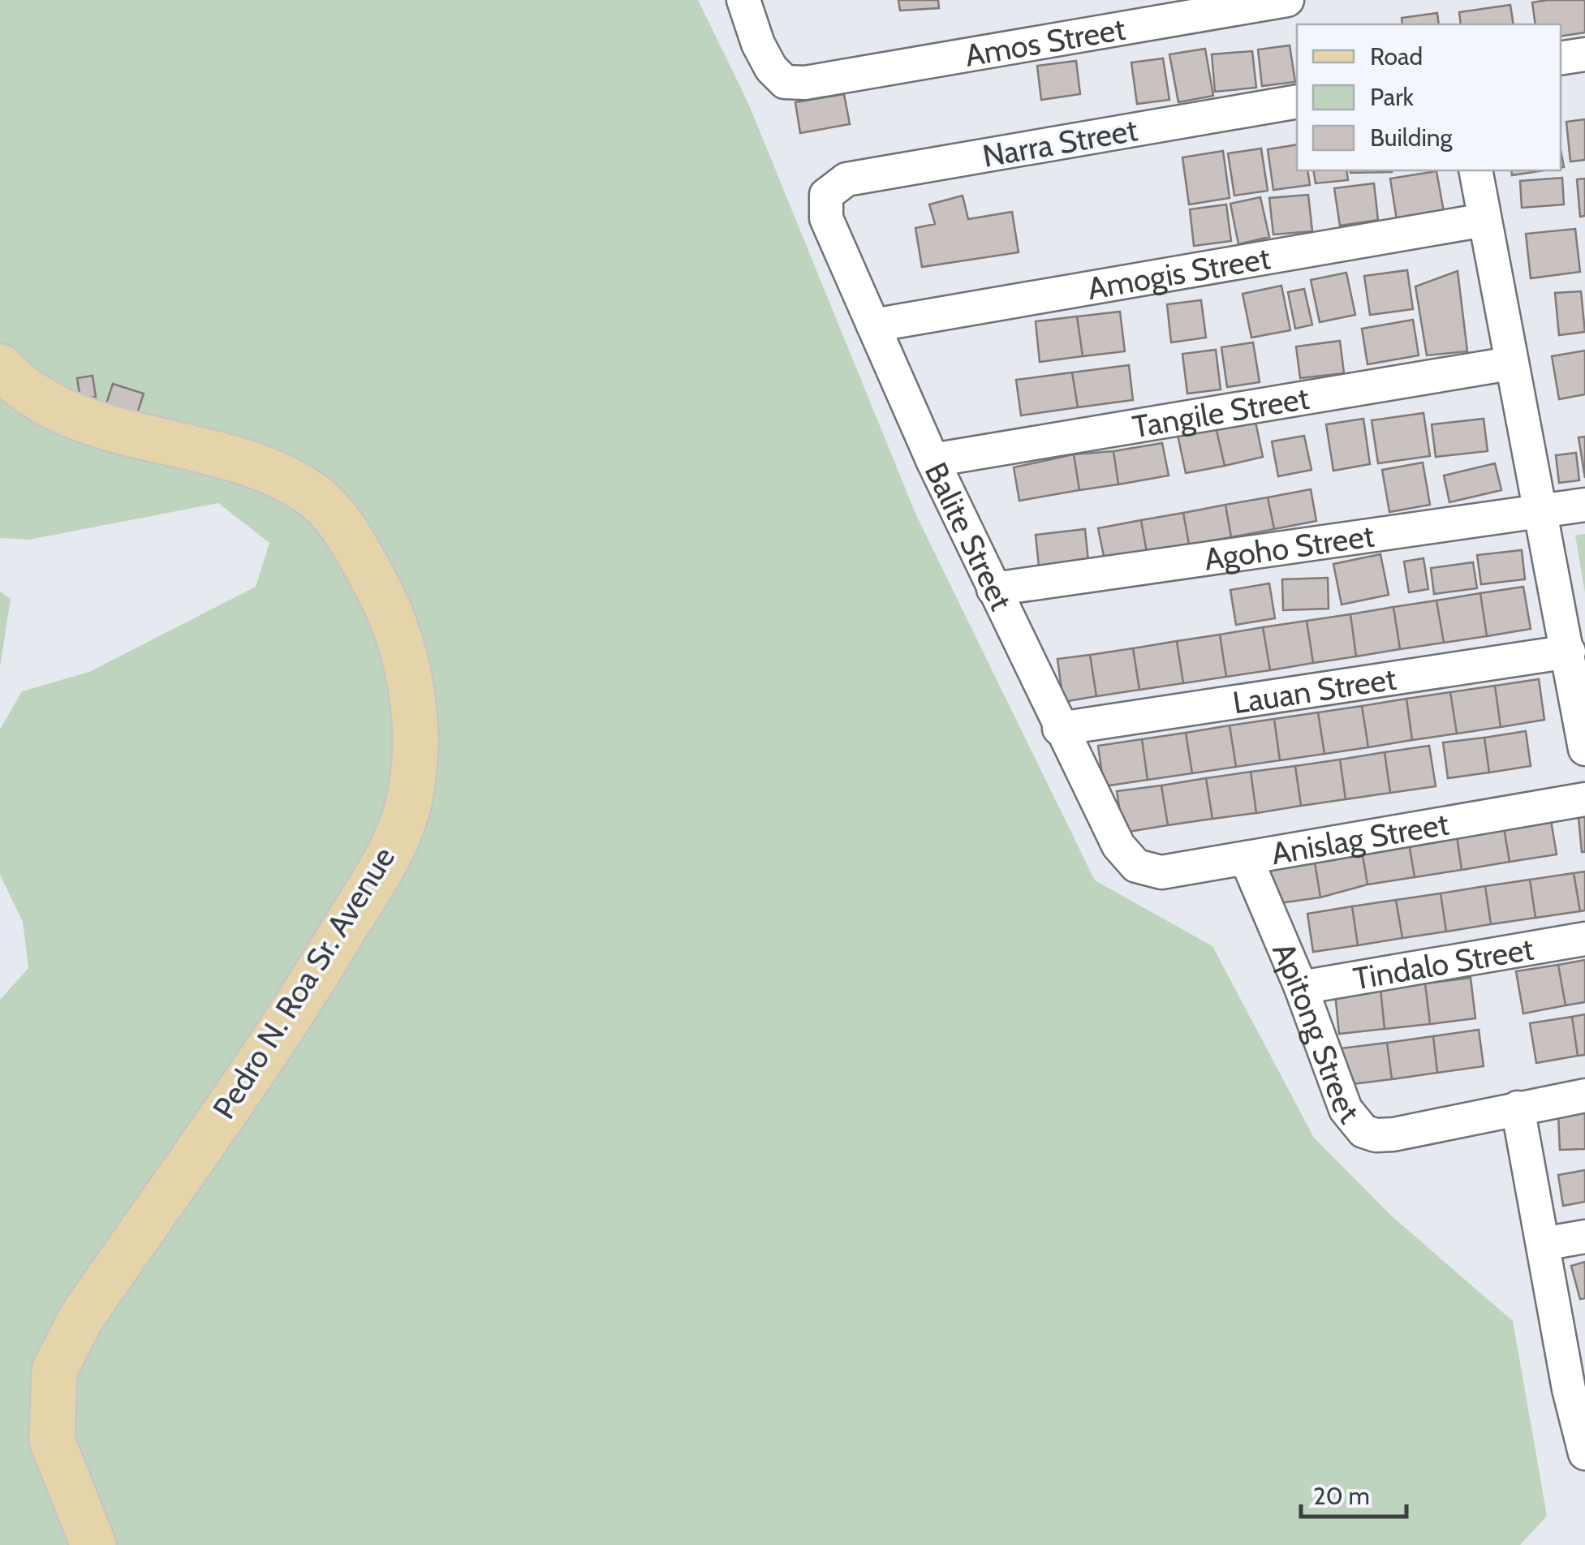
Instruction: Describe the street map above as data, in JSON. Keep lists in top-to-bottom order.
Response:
{
  "streets": {
    "main road": ["Pedro N. Roa Sr. Avenue"],
    "street": [
      "Amos Street",
      "Narra Street",
      "Amogis Street",
      "Tangile Street",
      "Balite Street",
      "Agoho Street",
      "Lauan Street",
      "Anislag Street",
      "Tindalo Street",
      "Apitong Street"
    ]
  },
  "crossings": [
    ["Narra Street", "Balite Street"],
    ["Amogis Street", "Balite Street"],
    ["Tangile Street", "Balite Street"],
    ["Balite Street", "Agoho Street"],
    ["Balite Street", "Lauan Street"],
    ["Balite Street", "Anislag Street"],
    ["Anislag Street", "Apitong Street"],
    ["Tindalo Street", "Apitong Street"]
  ],
  "legend": ["Road", "Park", "Building"],
  "scale_bar": "20 m"
}
